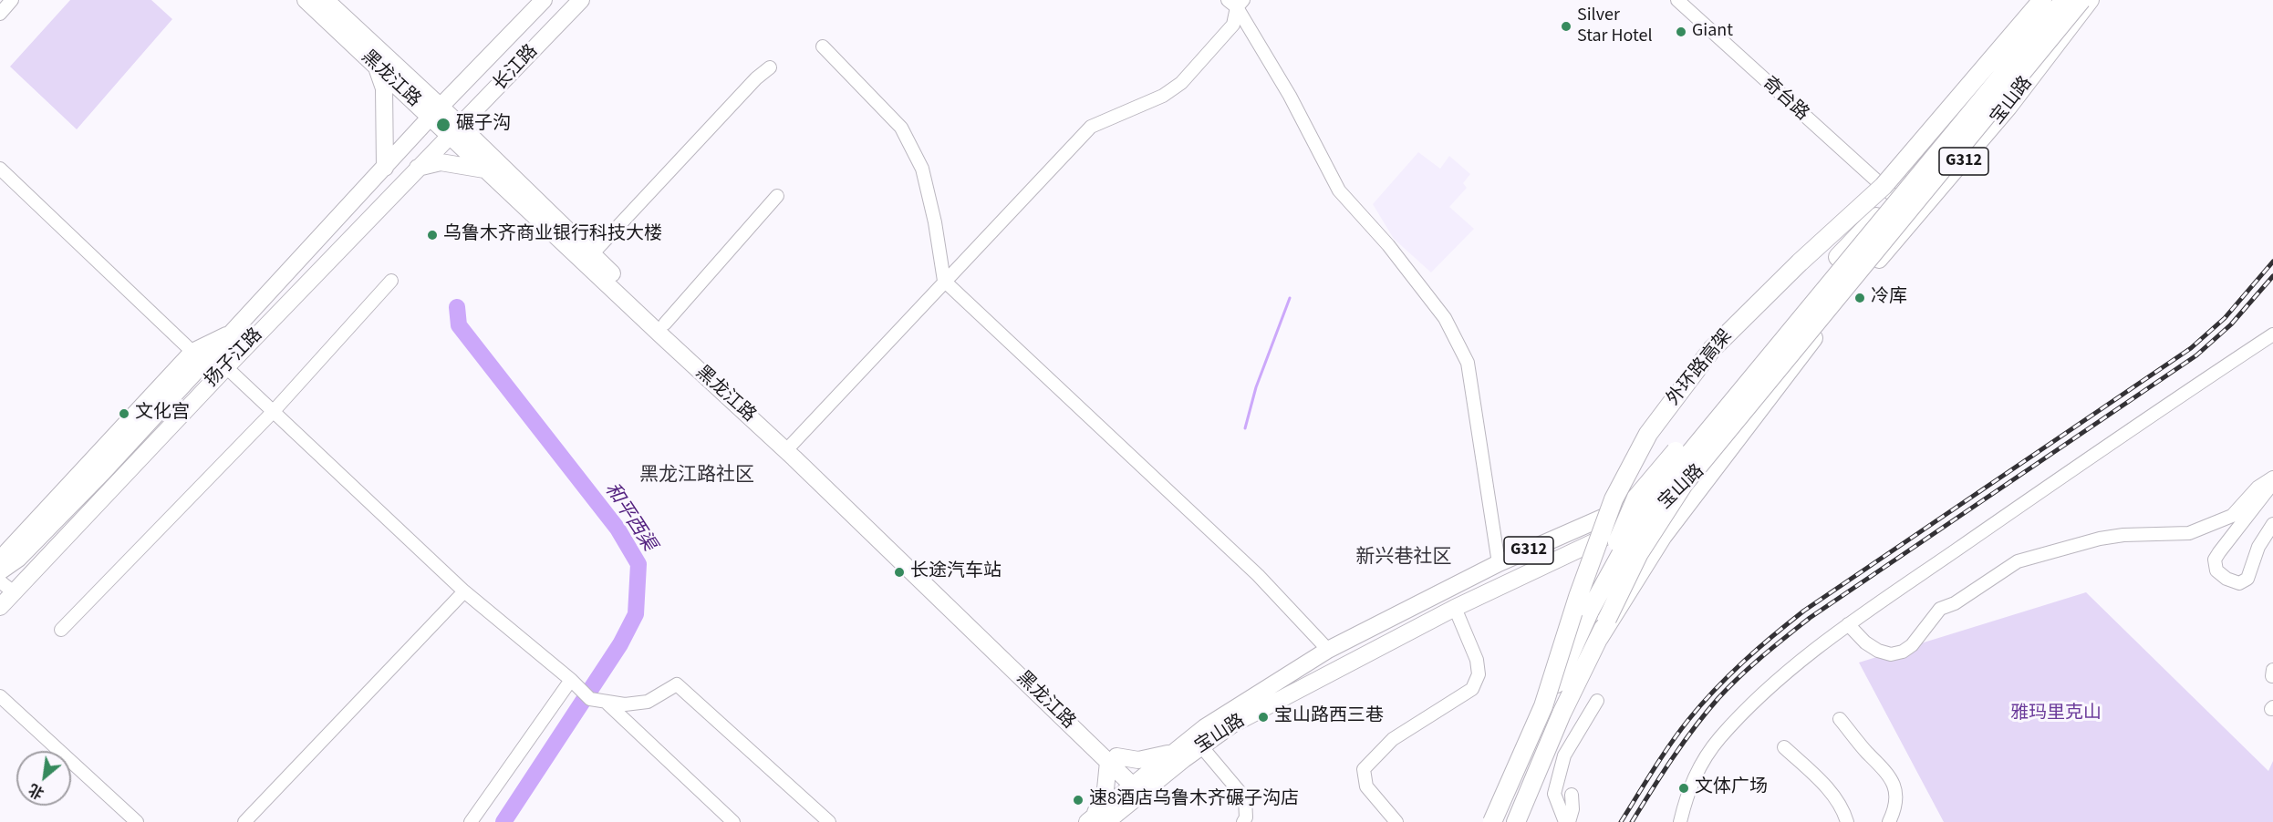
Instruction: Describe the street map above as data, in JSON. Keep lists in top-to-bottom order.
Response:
{
  "streets": {
    "highway": ["外环路高架"],
    "main road": [
      "长江路",
      "黑龙江路",
      "宝山路",
      "G312",
      "扬子江路"
    ],
    "street": ["奇台路"]
  },
  "crossings": [
    ["长江路", "黑龙江路"],
    ["长江路", "扬子江路"],
    ["黑龙江路", "宝山路"],
    ["黑龙江路", "扬子江路"],
    ["奇台路", "宝山路"]
  ],
  "districts": ["黑龙江路社区", "新兴巷社区"],
  "water": ["和平西渠"],
  "parks": ["雅玛里克山"],
  "places": [
    "Silver Star Hotel",
    "Giant",
    "碾子沟",
    "乌鲁木齐商业银行科技大楼",
    "冷库",
    "文化宫",
    "长途汽车站",
    "宝山路西三巷",
    "文体广场",
    "速8酒店乌鲁木齐碾子沟店"
  ],
  "north": "bottom left"
}
